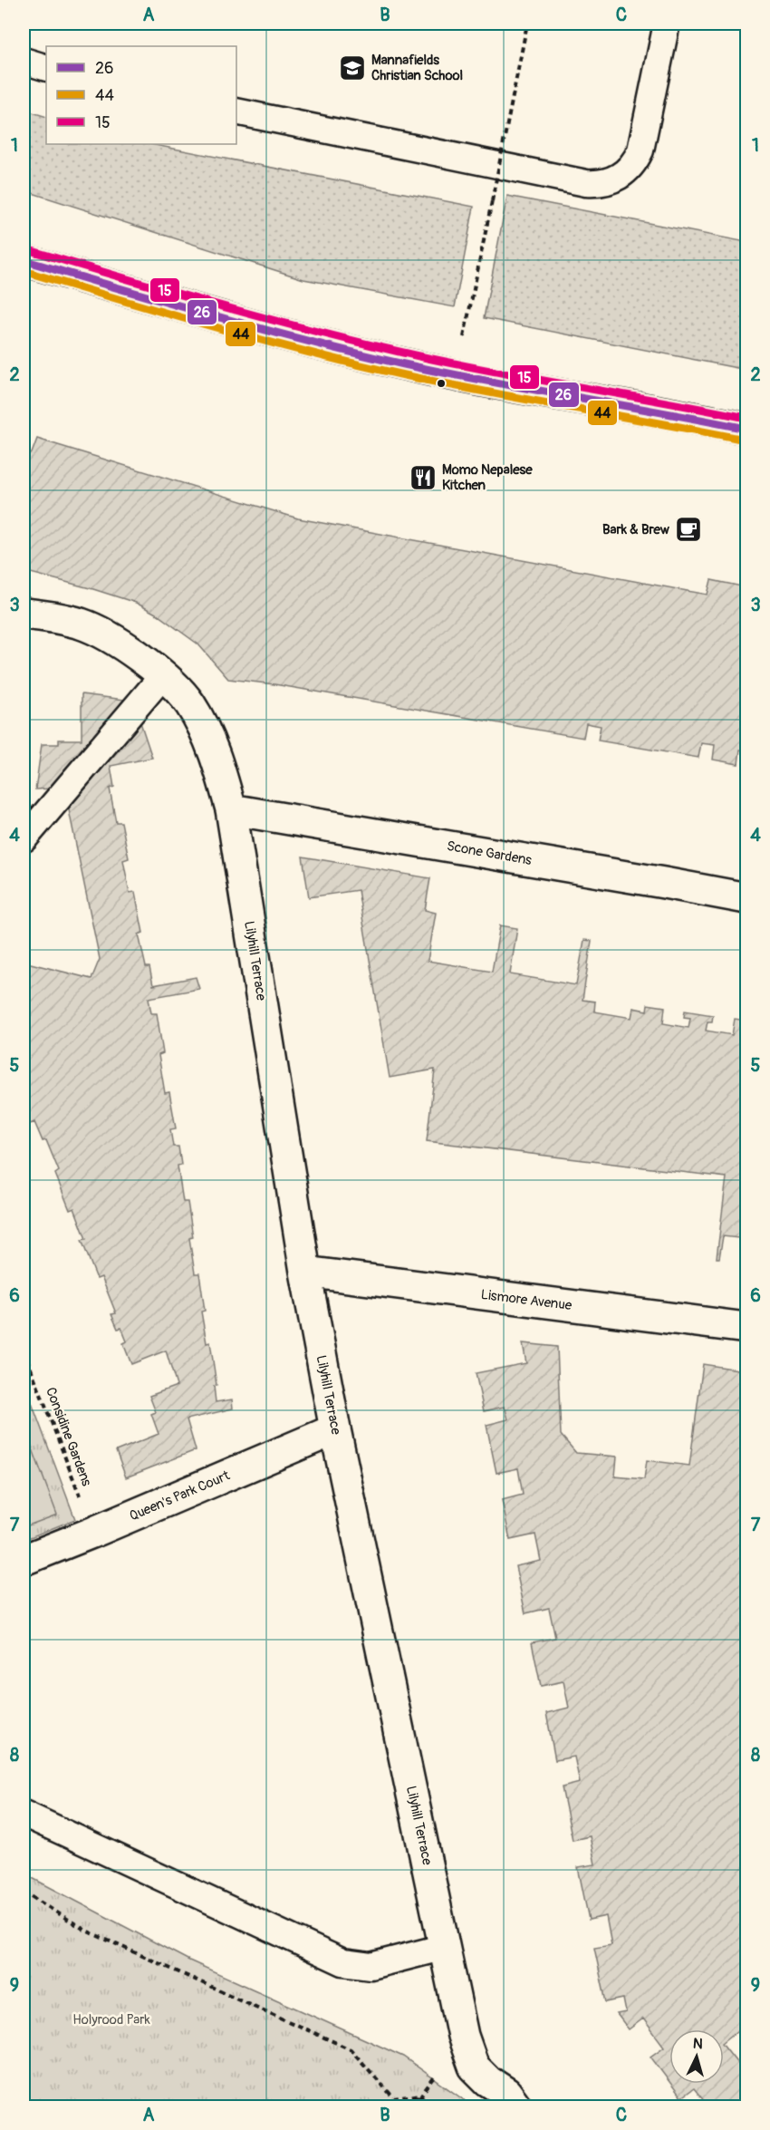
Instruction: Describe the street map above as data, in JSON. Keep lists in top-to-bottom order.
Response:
{
  "streets": {
    "street": [
      "Scone Gardens",
      "Lilyhill Terrace",
      "Lismore Avenue",
      "Queen's Park Court"
    ],
    "path": ["Considine Gardens"]
  },
  "crossings": [
    ["Scone Gardens", "Lilyhill Terrace"],
    ["Lilyhill Terrace", "Lismore Avenue"],
    ["Lilyhill Terrace", "Queen's Park Court"],
    ["Considine Gardens", "Queen's Park Court"]
  ],
  "parks": ["Holyrood Park"],
  "places": {
    "school or university": ["Mannafields Christian School"],
    "restaurant": ["Momo Nepalese Kitchen"],
    "cafe": ["Bark & Brew"]
  },
  "lines": ["transit line 15", "transit line 26", "transit line 44"],
  "legend": ["26", "44", "15"],
  "north": "top",
  "grid": {
    "columns": ["A", "B", "C"],
    "rows": [
      "1",
      "2",
      "3",
      "4",
      "5",
      "6",
      "7",
      "8",
      "9"
    ]
  }
}
